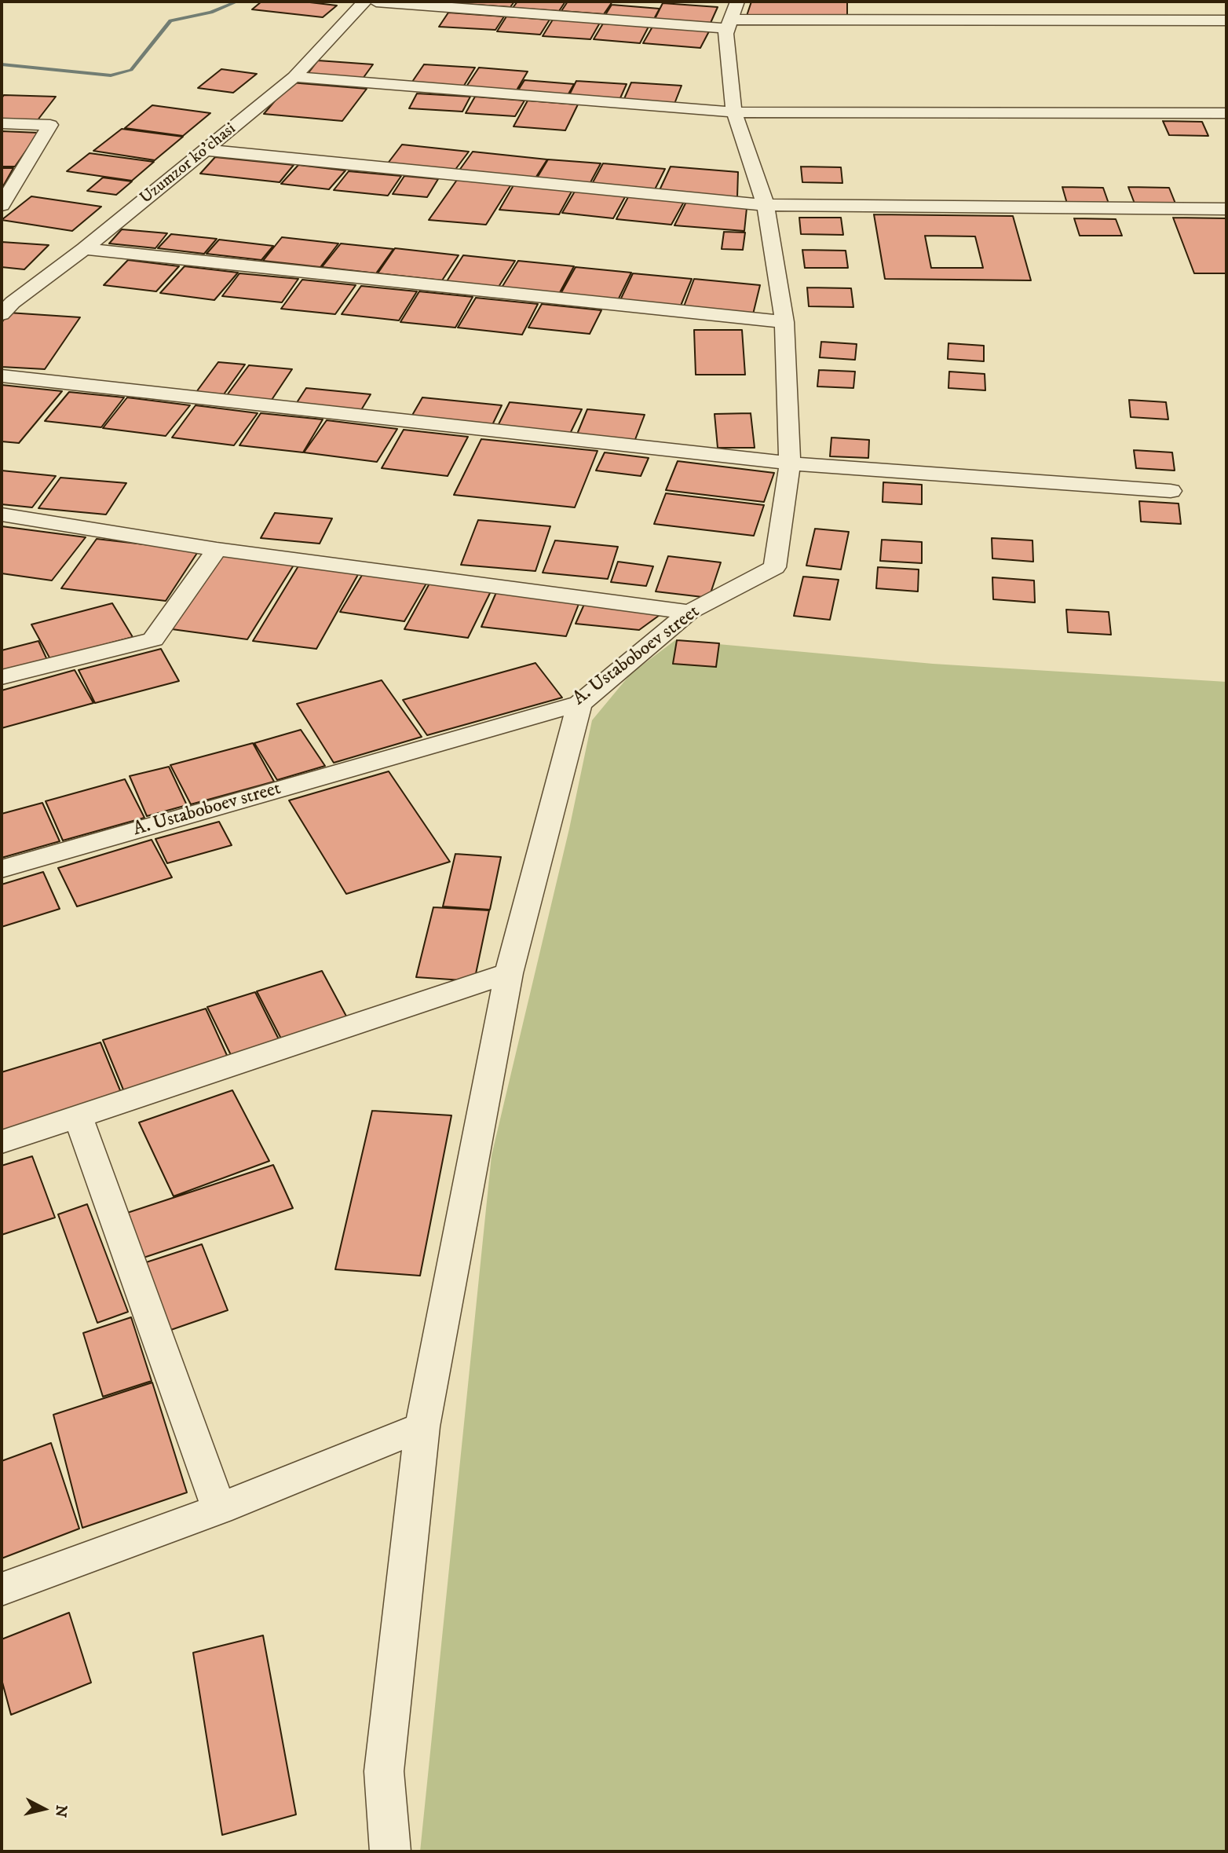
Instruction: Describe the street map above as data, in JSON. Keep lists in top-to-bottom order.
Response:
{
  "streets": {
    "street": ["Uzumzor ko'chasi", "A. Ustaboboev street"]
  },
  "north": "right"
}
